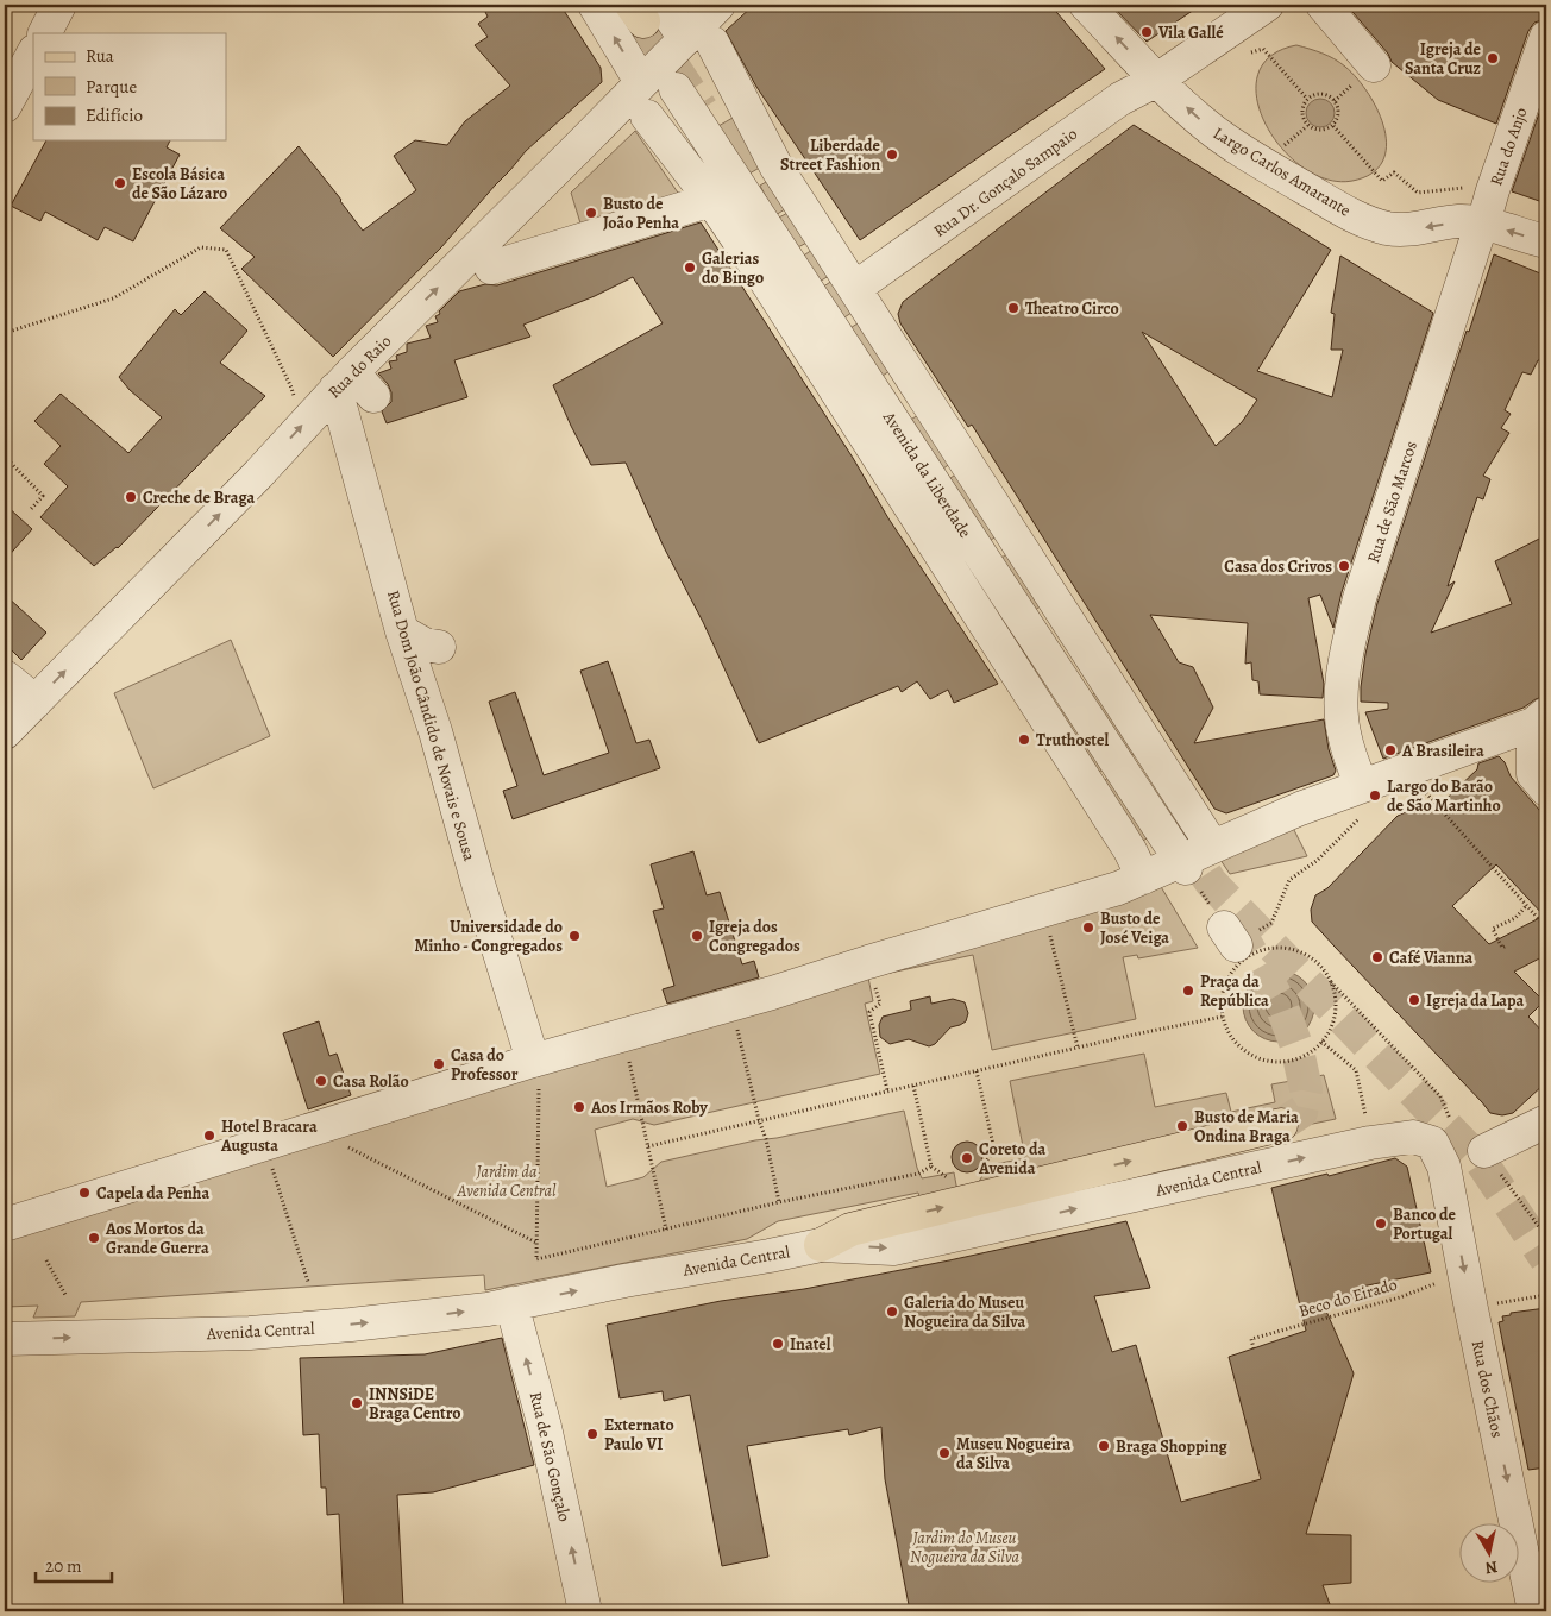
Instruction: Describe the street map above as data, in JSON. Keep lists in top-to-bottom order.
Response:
{
  "streets": {
    "street": [
      "Rua do Anjo",
      "Largo Carlos Amarante",
      "Rua Dr. Gonçalo Sampaio",
      "Rua do Raio",
      "Avenida da Liberdade",
      "Rua de São Marcos",
      "Rua Dom João Cândido de Novais e Sousa",
      "Avenida Central",
      "Rua dos Chãos",
      "Rua de São Gonçalo"
    ],
    "path": ["Beco do Eirado"]
  },
  "crossings": [
    ["Rua do Anjo", "Largo Carlos Amarante"],
    ["Rua do Anjo", "Rua de São Marcos"],
    ["Largo Carlos Amarante", "Rua Dr. Gonçalo Sampaio"],
    ["Largo Carlos Amarante", "Rua de São Marcos"],
    ["Rua Dr. Gonçalo Sampaio", "Avenida da Liberdade"],
    ["Rua do Raio", "Rua Dom João Cândido de Novais e Sousa"],
    ["Avenida Central", "Rua dos Chãos"],
    ["Avenida Central", "Rua de São Gonçalo"]
  ],
  "one_way": [
    "Largo Carlos Amarante",
    "Rua do Raio",
    "Rua dos Chãos",
    "Rua de São Gonçalo"
  ],
  "parks": ["Jardim da Avenida Central", "Jardim do Museu Nogueira da Silva"],
  "places": [
    "Vila Gallé",
    "Igreja de Santa Cruz",
    "Liberdade Street Fashion",
    "Escola Básica de São Lázaro",
    "Busto de João Penha",
    "Galerias do Bingo",
    "Theatro Circo",
    "Creche de Braga",
    "Casa dos Crivos",
    "Truthostel",
    "A Brasileira",
    "Largo do Barão de São Martinho",
    "Busto de José Veiga",
    "Universidade do Minho - Congregados",
    "Igreja dos Congregados",
    "Café Vianna",
    "Praça da República",
    "Igreja da Lapa",
    "Casa do Professor",
    "Casa Rolão",
    "Aos Irmãos Roby",
    "Busto de Maria Ondina Braga",
    "Hotel Bracara Augusta",
    "Coreto da Avenida",
    "Capela da Penha",
    "Banco de Portugal",
    "Aos Mortos da Grande Guerra",
    "Galeria do Museu Nogueira da Silva",
    "Inatel",
    "INNSiDE Braga Centro",
    "Externato Paulo VI",
    "Braga Shopping",
    "Museu Nogueira da Silva"
  ],
  "legend": ["Rua", "Parque", "Edifício"],
  "scale_bar": "20 m",
  "north": "bottom"
}
